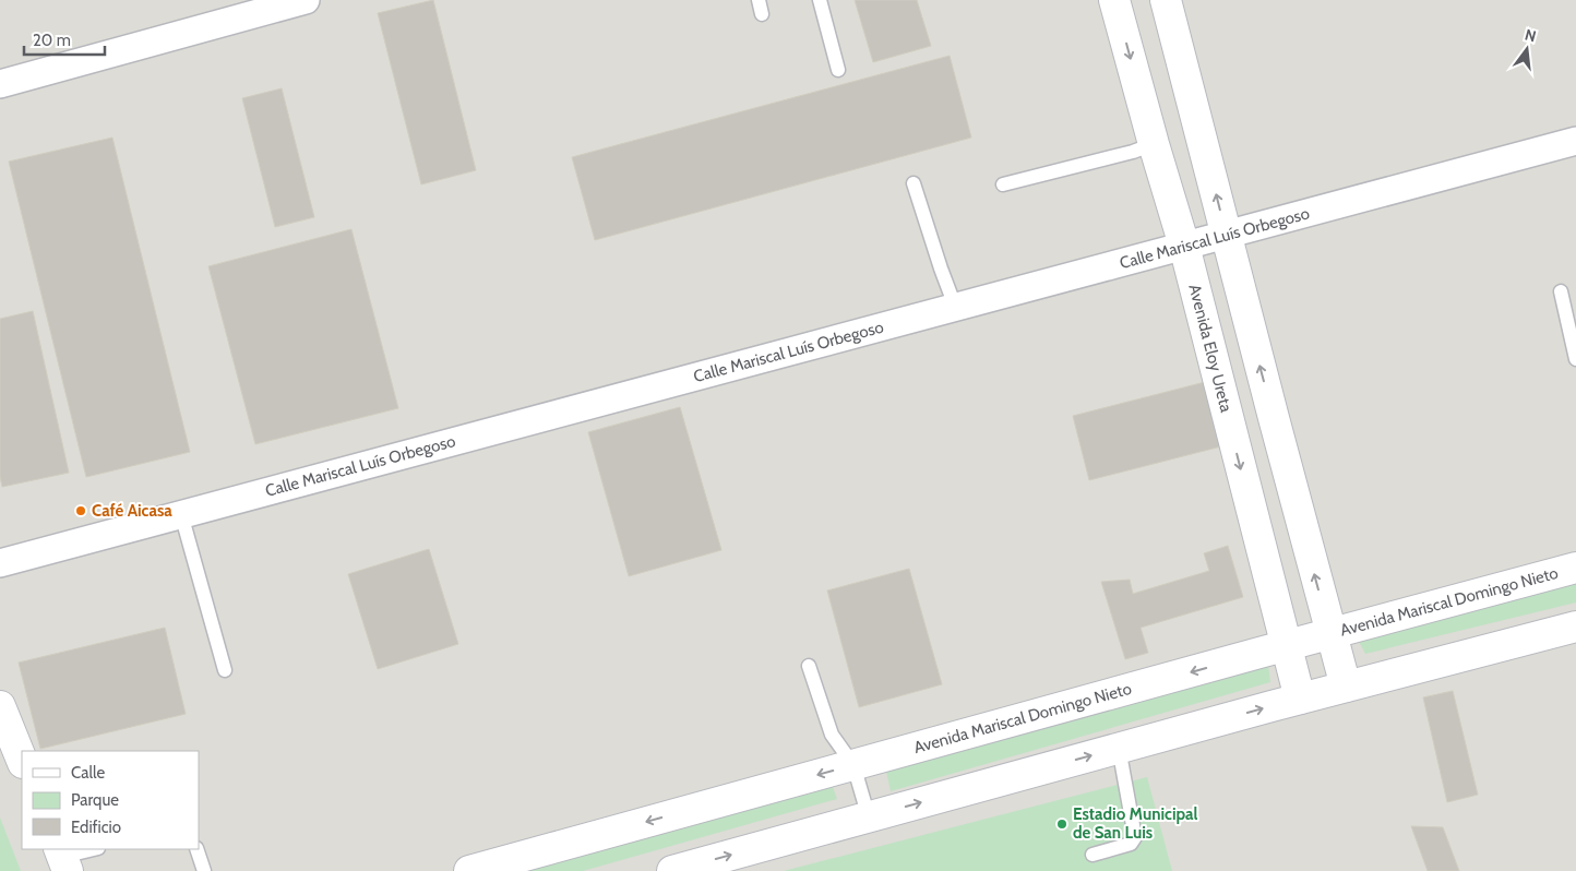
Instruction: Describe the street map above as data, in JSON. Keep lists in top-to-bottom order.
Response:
{
  "streets": {
    "main road": ["Avenida Eloy Ureta", "Avenida Mariscal Domingo Nieto"],
    "street": ["Calle Mariscal Luís Orbegoso"]
  },
  "crossings": [
    ["Calle Mariscal Luís Orbegoso", "Avenida Eloy Ureta"],
    ["Avenida Eloy Ureta", "Avenida Mariscal Domingo Nieto"]
  ],
  "places": ["Café Aicasa", "Estadio Municipal de San Luis"],
  "legend": ["Calle", "Parque", "Edificio"],
  "scale_bar": "20 m",
  "north": "top"
}
